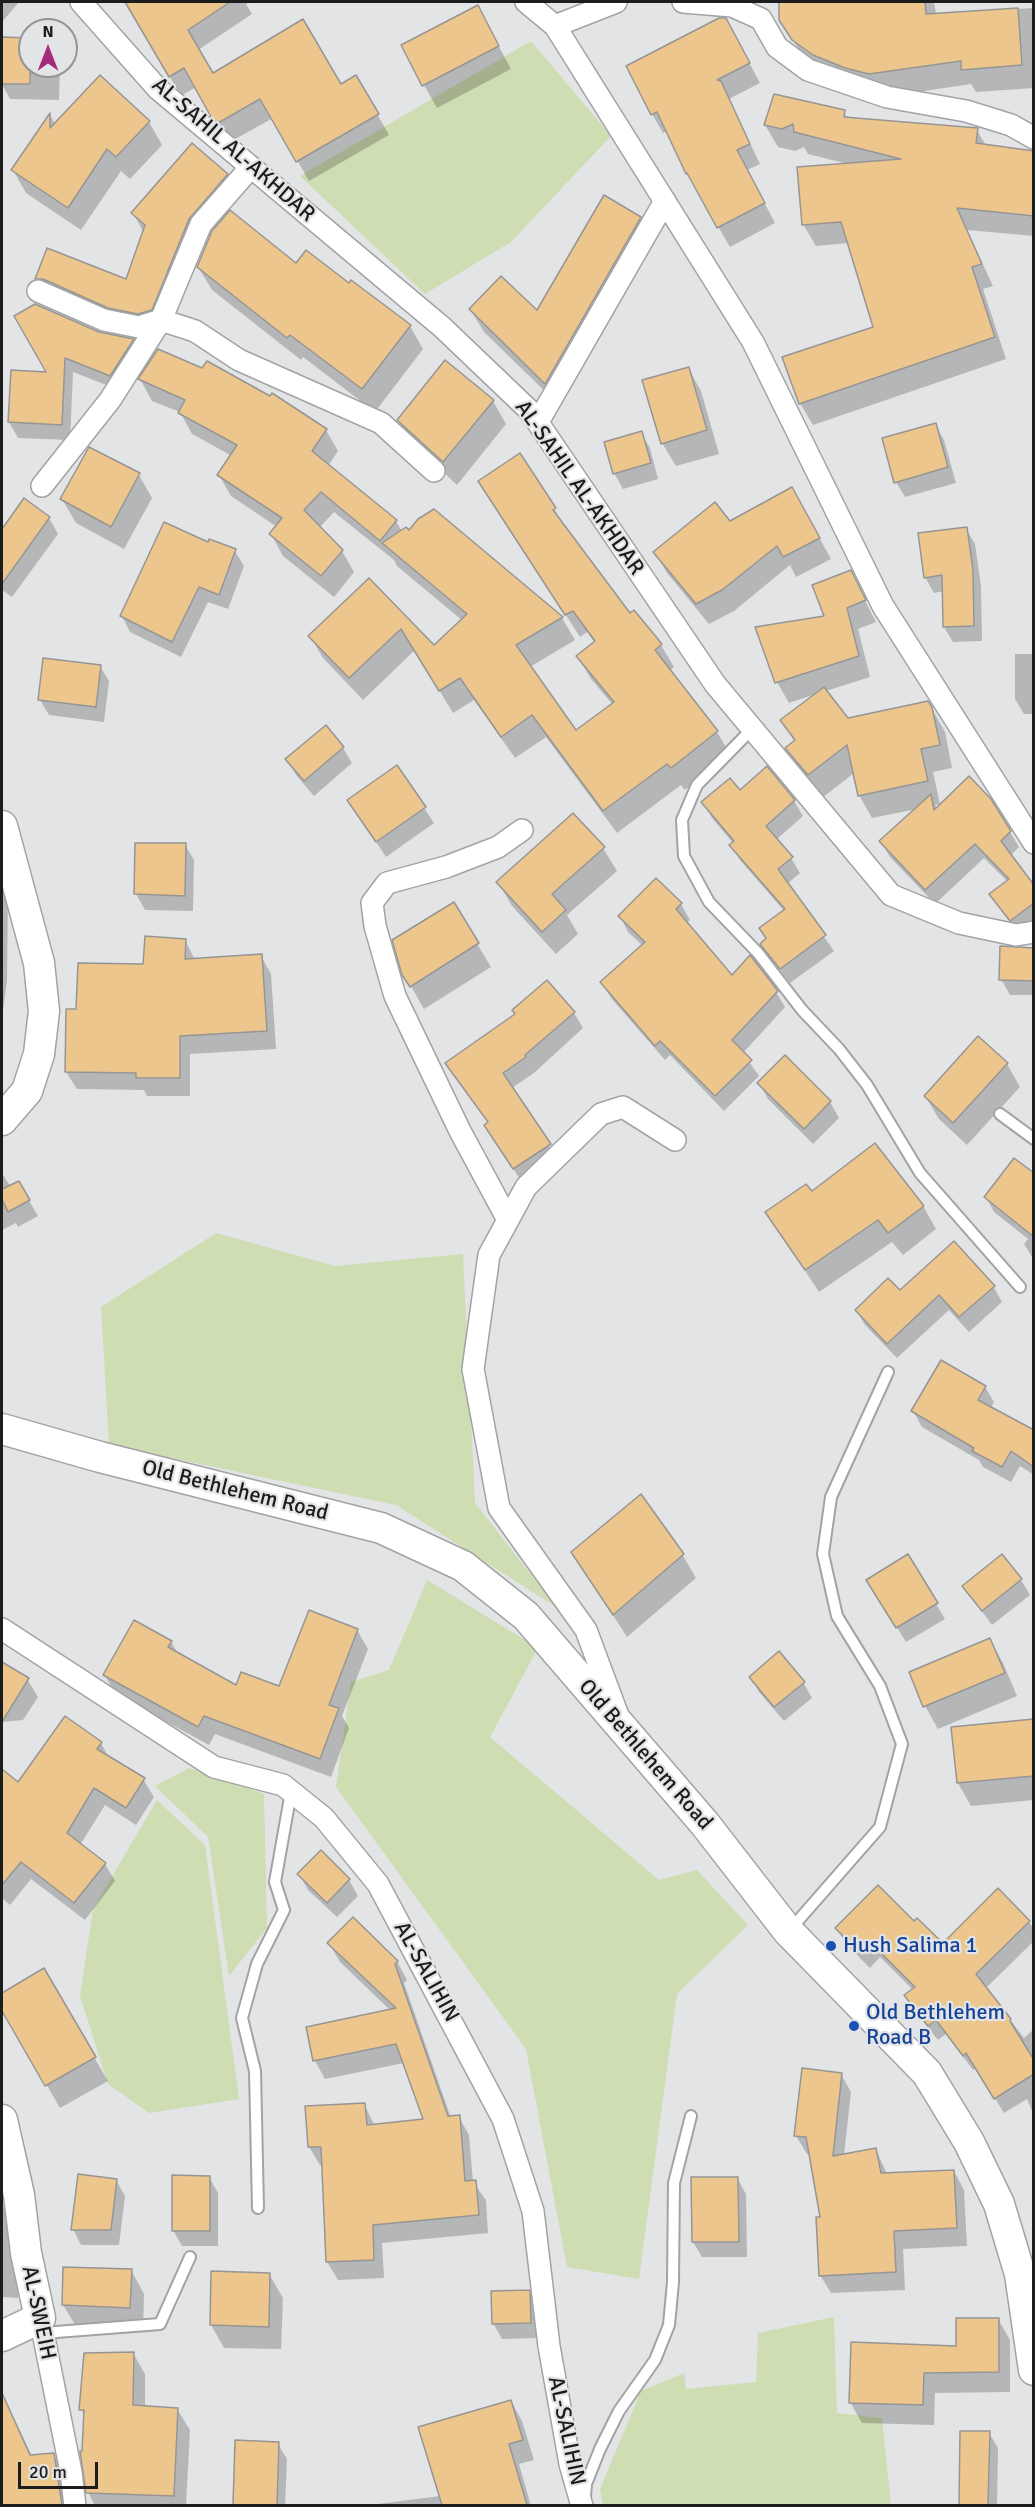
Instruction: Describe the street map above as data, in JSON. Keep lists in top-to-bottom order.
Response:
{
  "streets": {
    "street": [
      "AL-SAHIL AL-AKHDAR",
      "Old Bethlehem Road",
      "AL-SALIHIN",
      "AL-SWEIH"
    ]
  },
  "places": ["Hush Salima 1", "Old Bethlehem Road B"],
  "scale_bar": "20 m",
  "north": "top"
}
